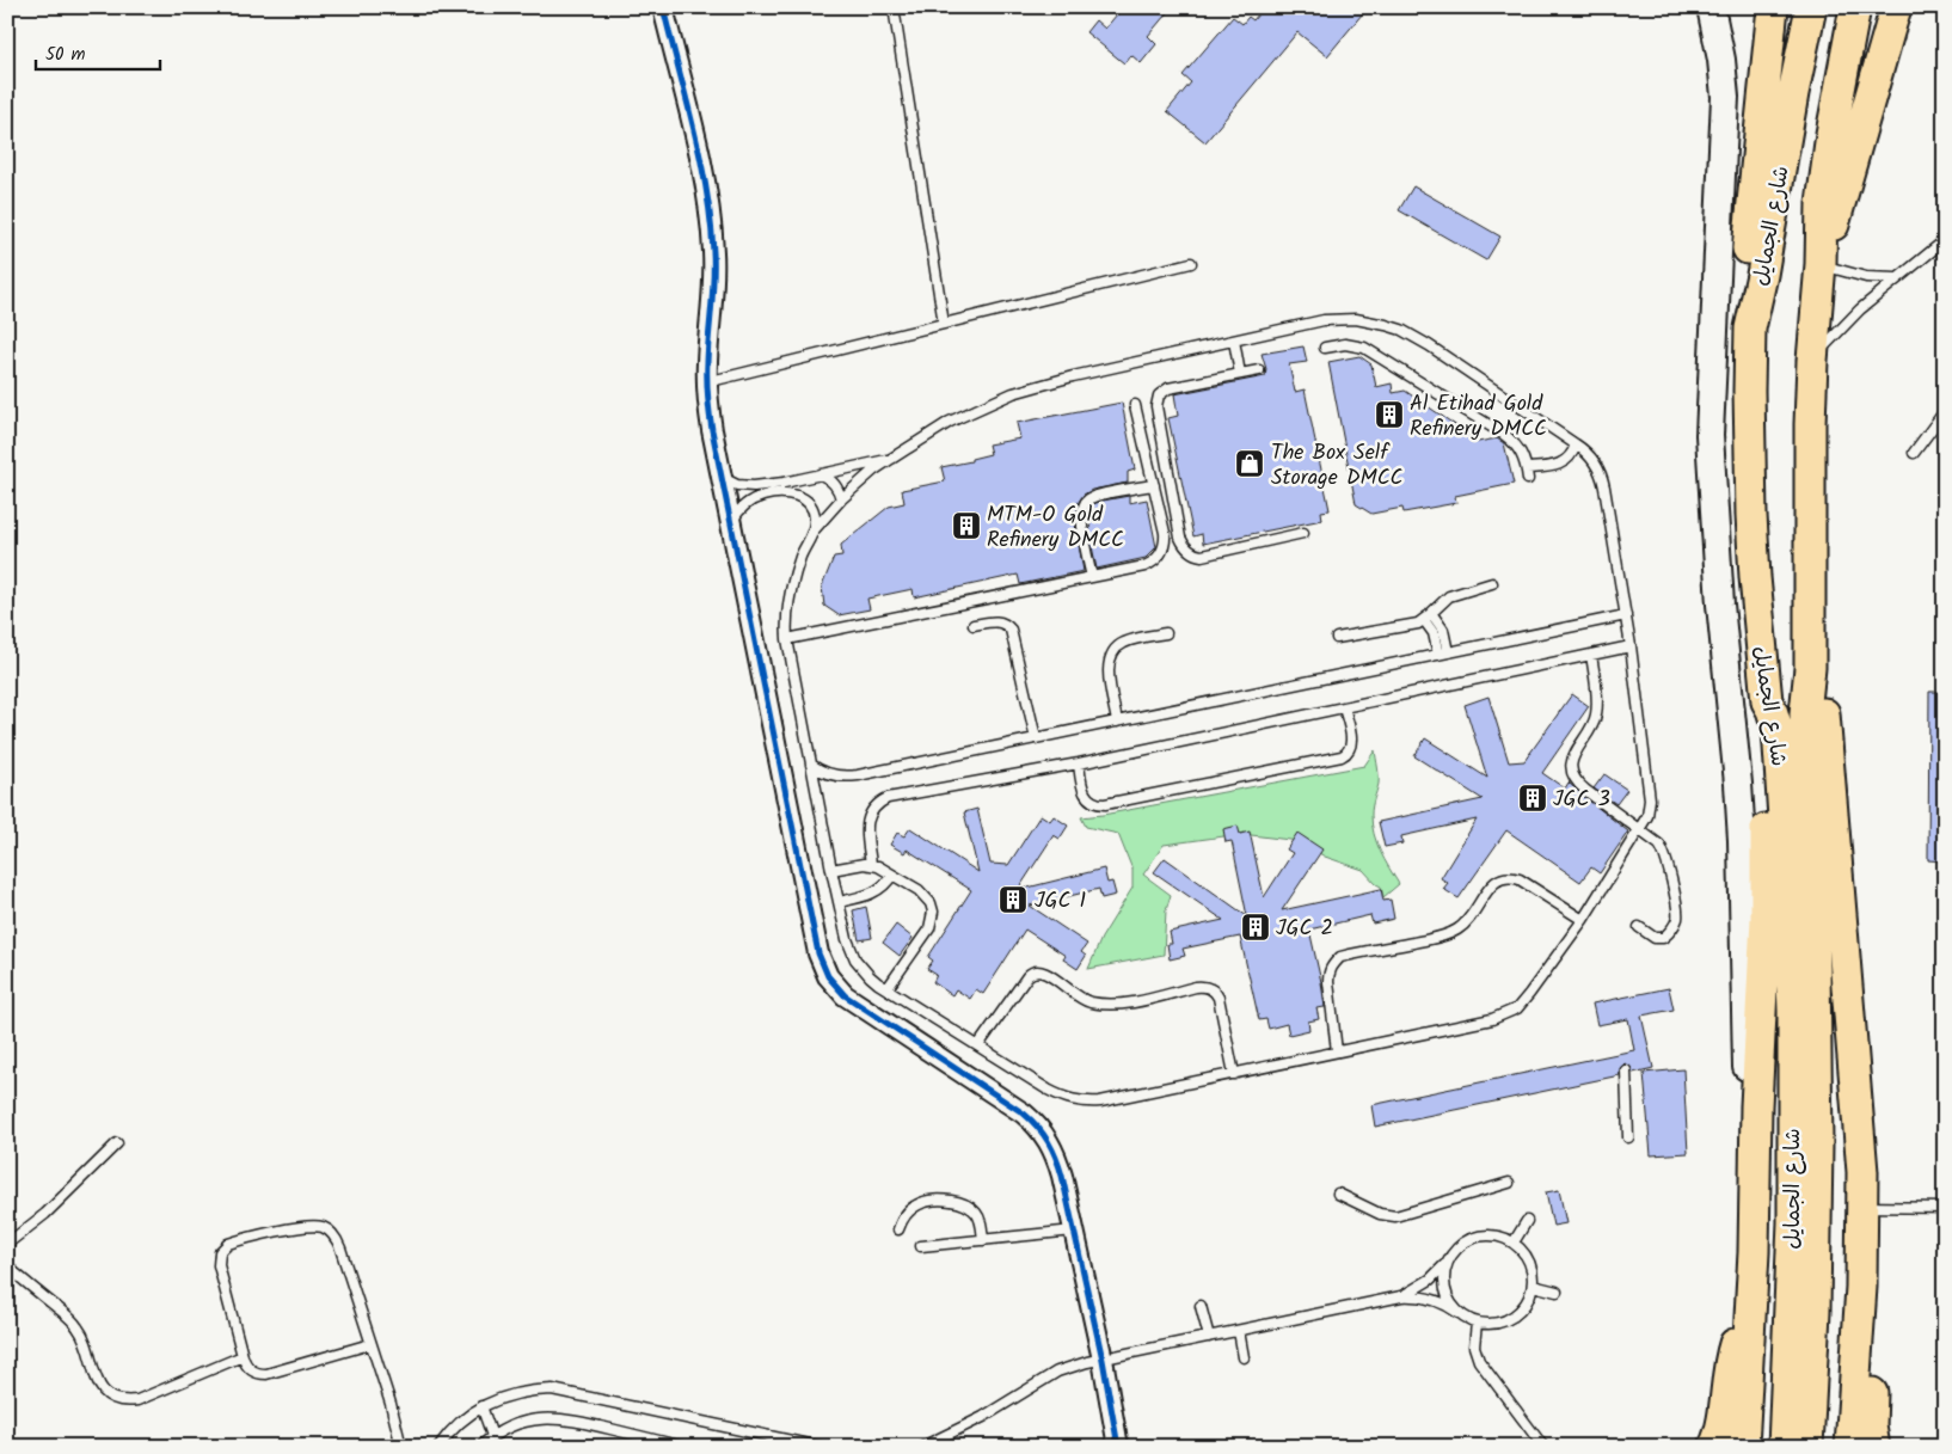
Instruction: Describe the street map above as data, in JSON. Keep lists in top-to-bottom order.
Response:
{
  "streets": {
    "main road": ["شارع الجمايل"]
  },
  "places": {
    "building": [
      "Al Etihad Gold Refinery DMCC",
      "MTM-O Gold Refinery DMCC",
      "JGC 3",
      "JGC 1",
      "JGC 2"
    ],
    "shop": ["The Box Self Storage DMCC"]
  },
  "scale_bar": "50 m"
}
